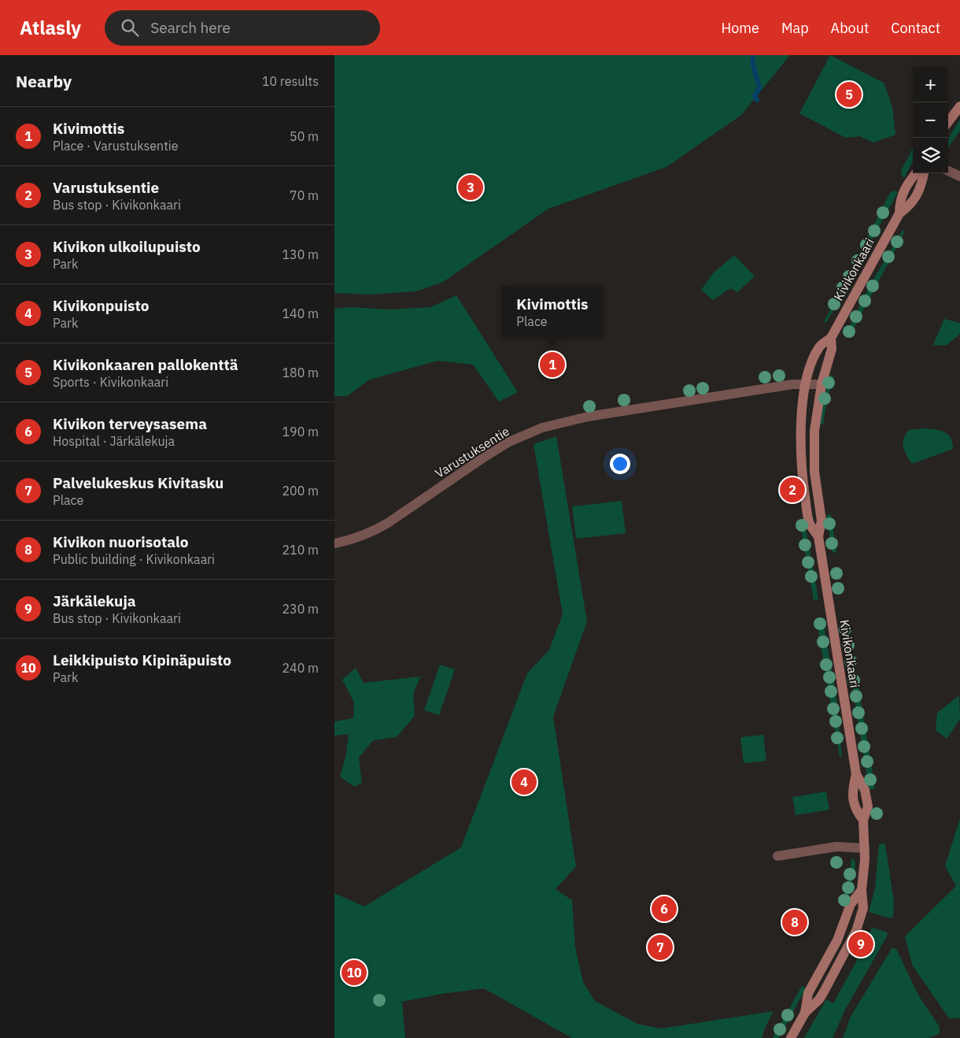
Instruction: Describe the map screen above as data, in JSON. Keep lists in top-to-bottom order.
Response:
{
  "streets": {
    "street": ["Kivikonkaari", "Varustuksentie"]
  },
  "crossings": [
    ["Kivikonkaari", "Varustuksentie"]
  ],
  "page": {
    "header": "Atlasly",
    "search": "Search here",
    "nav": [
      "Home",
      "Map",
      "About",
      "Contact"
    ],
    "heading": ["Nearby", "10 results"],
    "map_buttons": ["+", "−"],
    "pins": [
      "5",
      "3",
      "1",
      "2",
      "4",
      "6",
      "8",
      "9",
      "7",
      "10"
    ],
    "list": [
      {
        "mark": "1",
        "name": "Kivimottis",
        "note": "Place · Varustuksentie",
        "value": "50 m"
      },
      {
        "mark": "2",
        "name": "Varustuksentie",
        "note": "Bus stop · Kivikonkaari",
        "value": "70 m"
      },
      {
        "mark": "3",
        "name": "Kivikon ulkoilupuisto",
        "note": "Park",
        "value": "130 m"
      },
      {
        "mark": "4",
        "name": "Kivikonpuisto",
        "note": "Park",
        "value": "140 m"
      },
      {
        "mark": "5",
        "name": "Kivikonkaaren pallokenttä",
        "note": "Sports · Kivikonkaari",
        "value": "180 m"
      },
      {
        "mark": "6",
        "name": "Kivikon terveysasema",
        "note": "Hospital · Järkälekuja",
        "value": "190 m"
      },
      {
        "mark": "7",
        "name": "Palvelukeskus Kivitasku",
        "note": "Place",
        "value": "200 m"
      },
      {
        "mark": "8",
        "name": "Kivikon nuorisotalo",
        "note": "Public building · Kivikonkaari",
        "value": "210 m"
      },
      {
        "mark": "9",
        "name": "Järkälekuja",
        "note": "Bus stop · Kivikonkaari",
        "value": "230 m"
      },
      {
        "mark": "10",
        "name": "Leikkipuisto Kipinäpuisto",
        "note": "Park",
        "value": "240 m"
      }
    ],
    "popup": ["Kivimottis", "Place"]
  }
}
